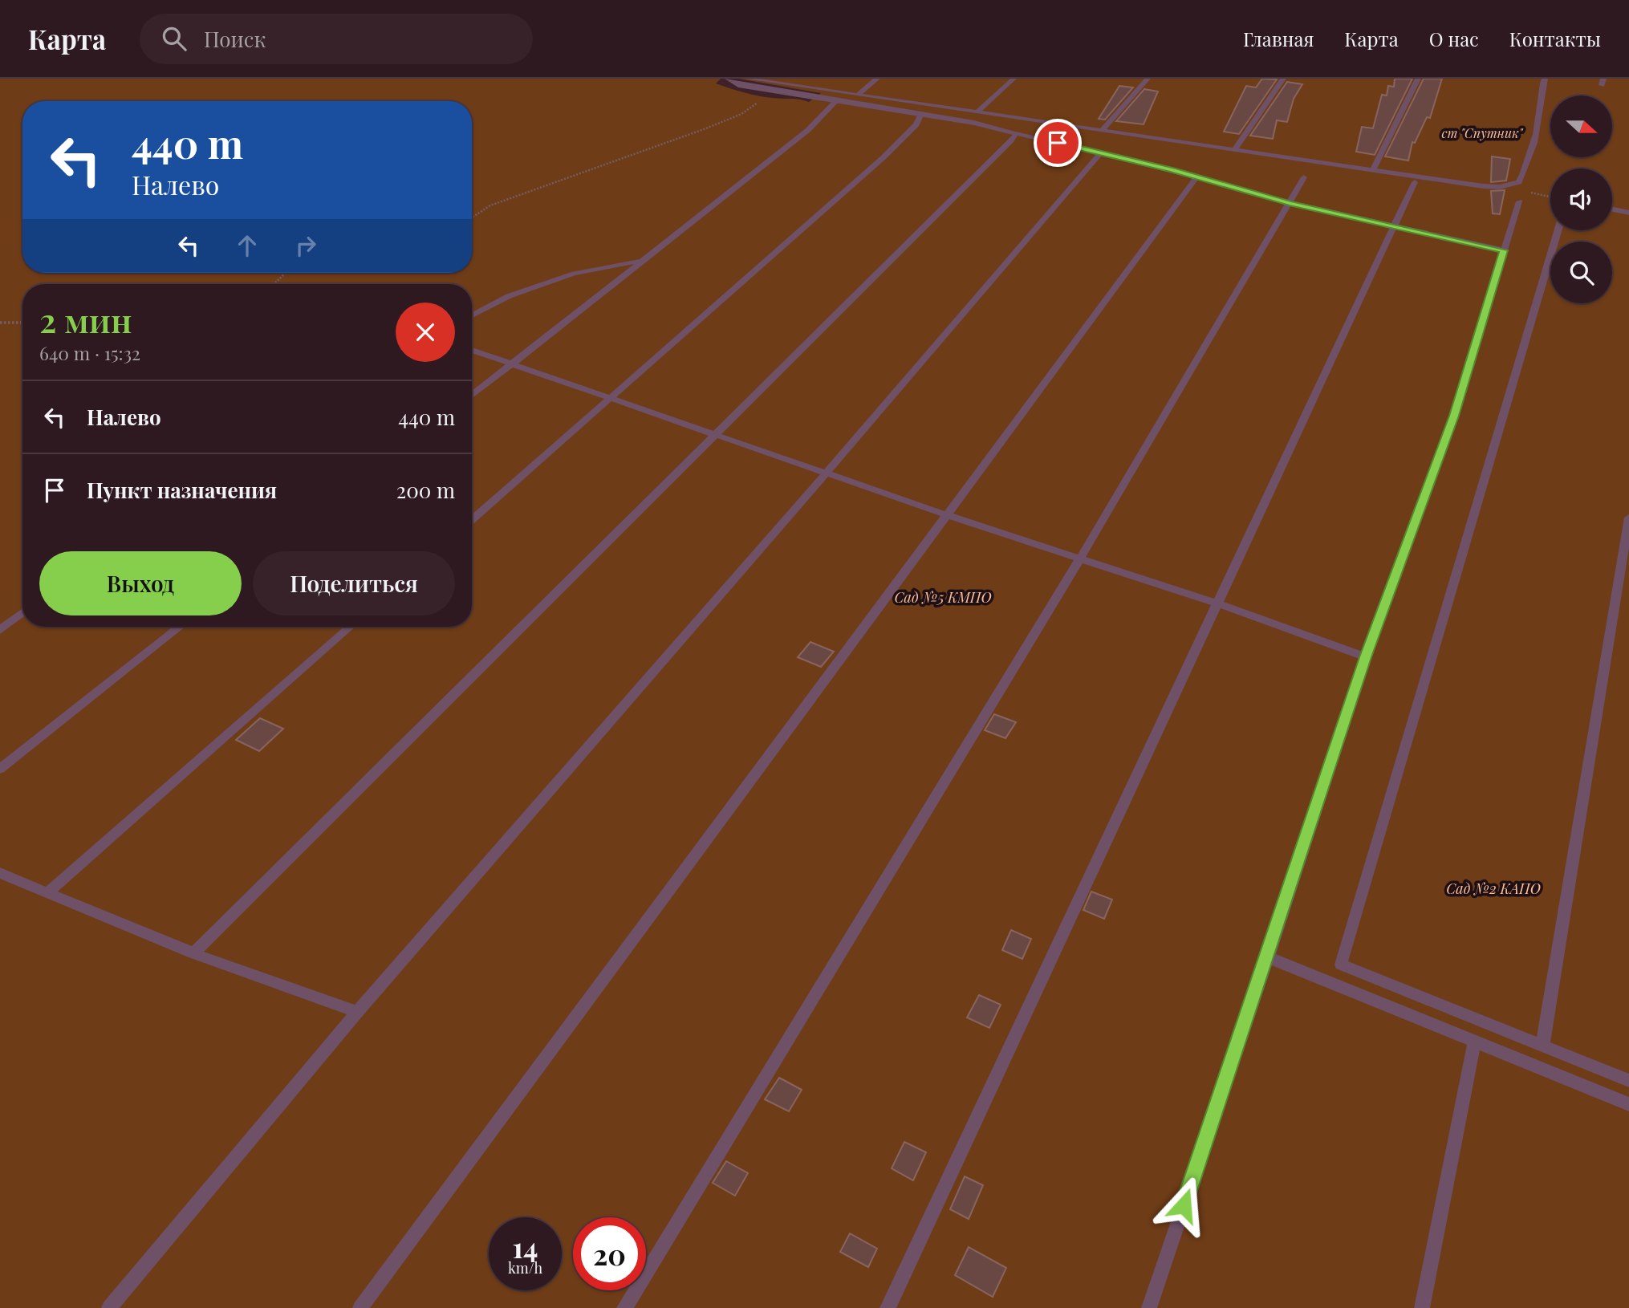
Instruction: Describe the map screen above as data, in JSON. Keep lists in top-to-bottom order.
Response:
{
  "parks": ["ст \"Спутник\"", "Сад №5 КМПО", "Сад №2 КАПО"],
  "north": "right",
  "page": {
    "header": "Карта",
    "search": "Поиск",
    "nav": [
      "Главная",
      "Карта",
      "О нас",
      "Контакты"
    ],
    "turn": ["440 m", "Налево"],
    "heading": ["2 мин", "640 m · 15:32"],
    "list": [
      {
        "name": "Налево",
        "value": "440 m"
      },
      {
        "name": "Пункт назначения",
        "value": "200 m"
      }
    ],
    "buttons": ["Выход", "Поделиться"],
    "speed": "14 km/h",
    "limit": "20"
  }
}
